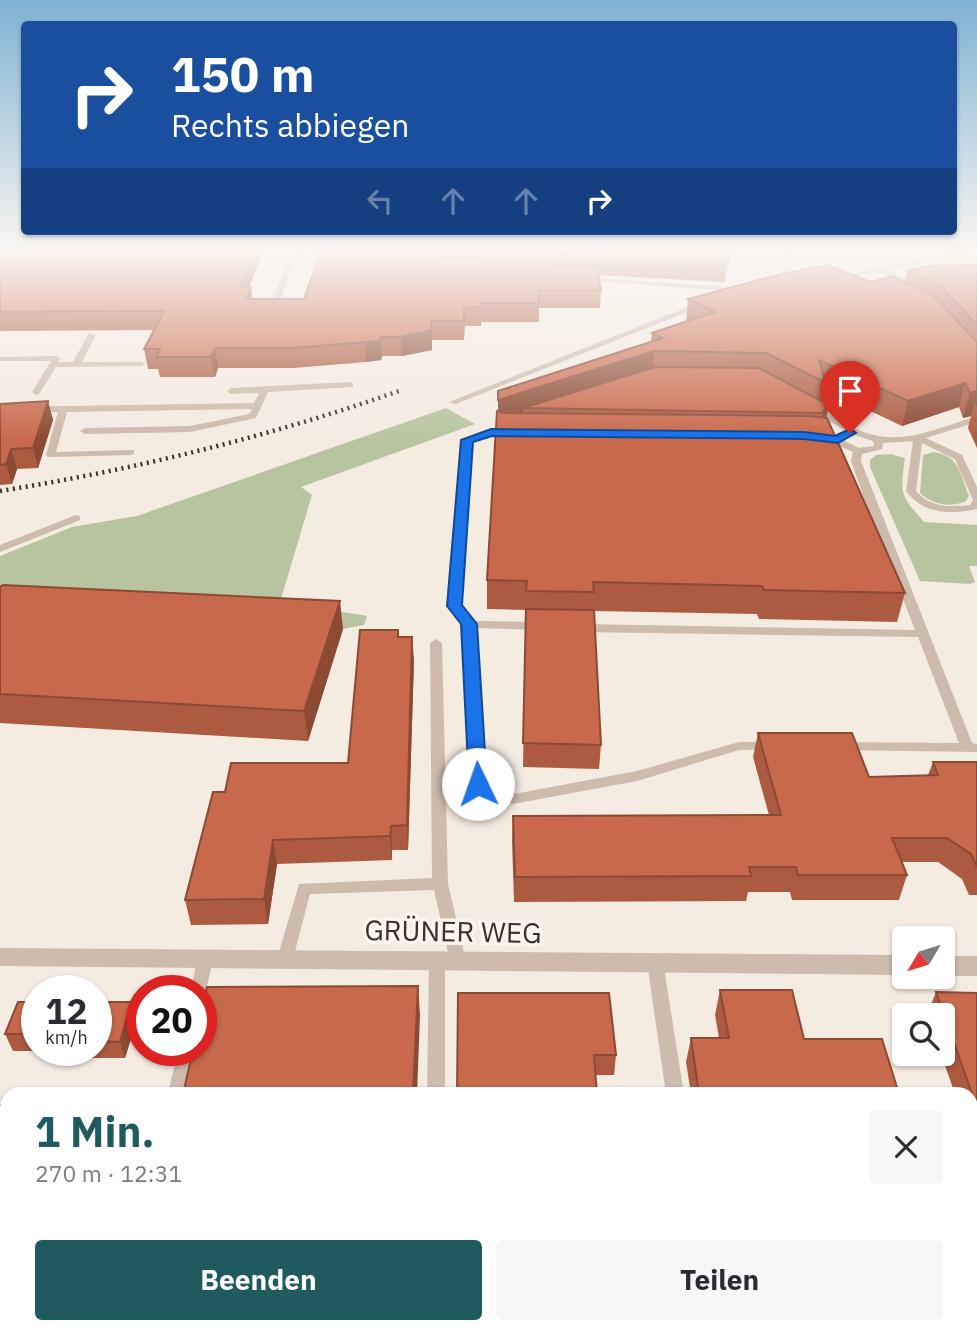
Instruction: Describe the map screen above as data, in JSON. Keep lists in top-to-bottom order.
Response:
{
  "streets": {
    "street": ["GRÜNER WEG"]
  },
  "north": "bottom left",
  "page": {
    "turn": ["150 m", "Rechts abbiegen"],
    "speed": "12 km/h",
    "limit": "20",
    "heading": ["1 Min.", "270 m · 12:31"],
    "buttons": ["Beenden", "Teilen"]
  }
}
